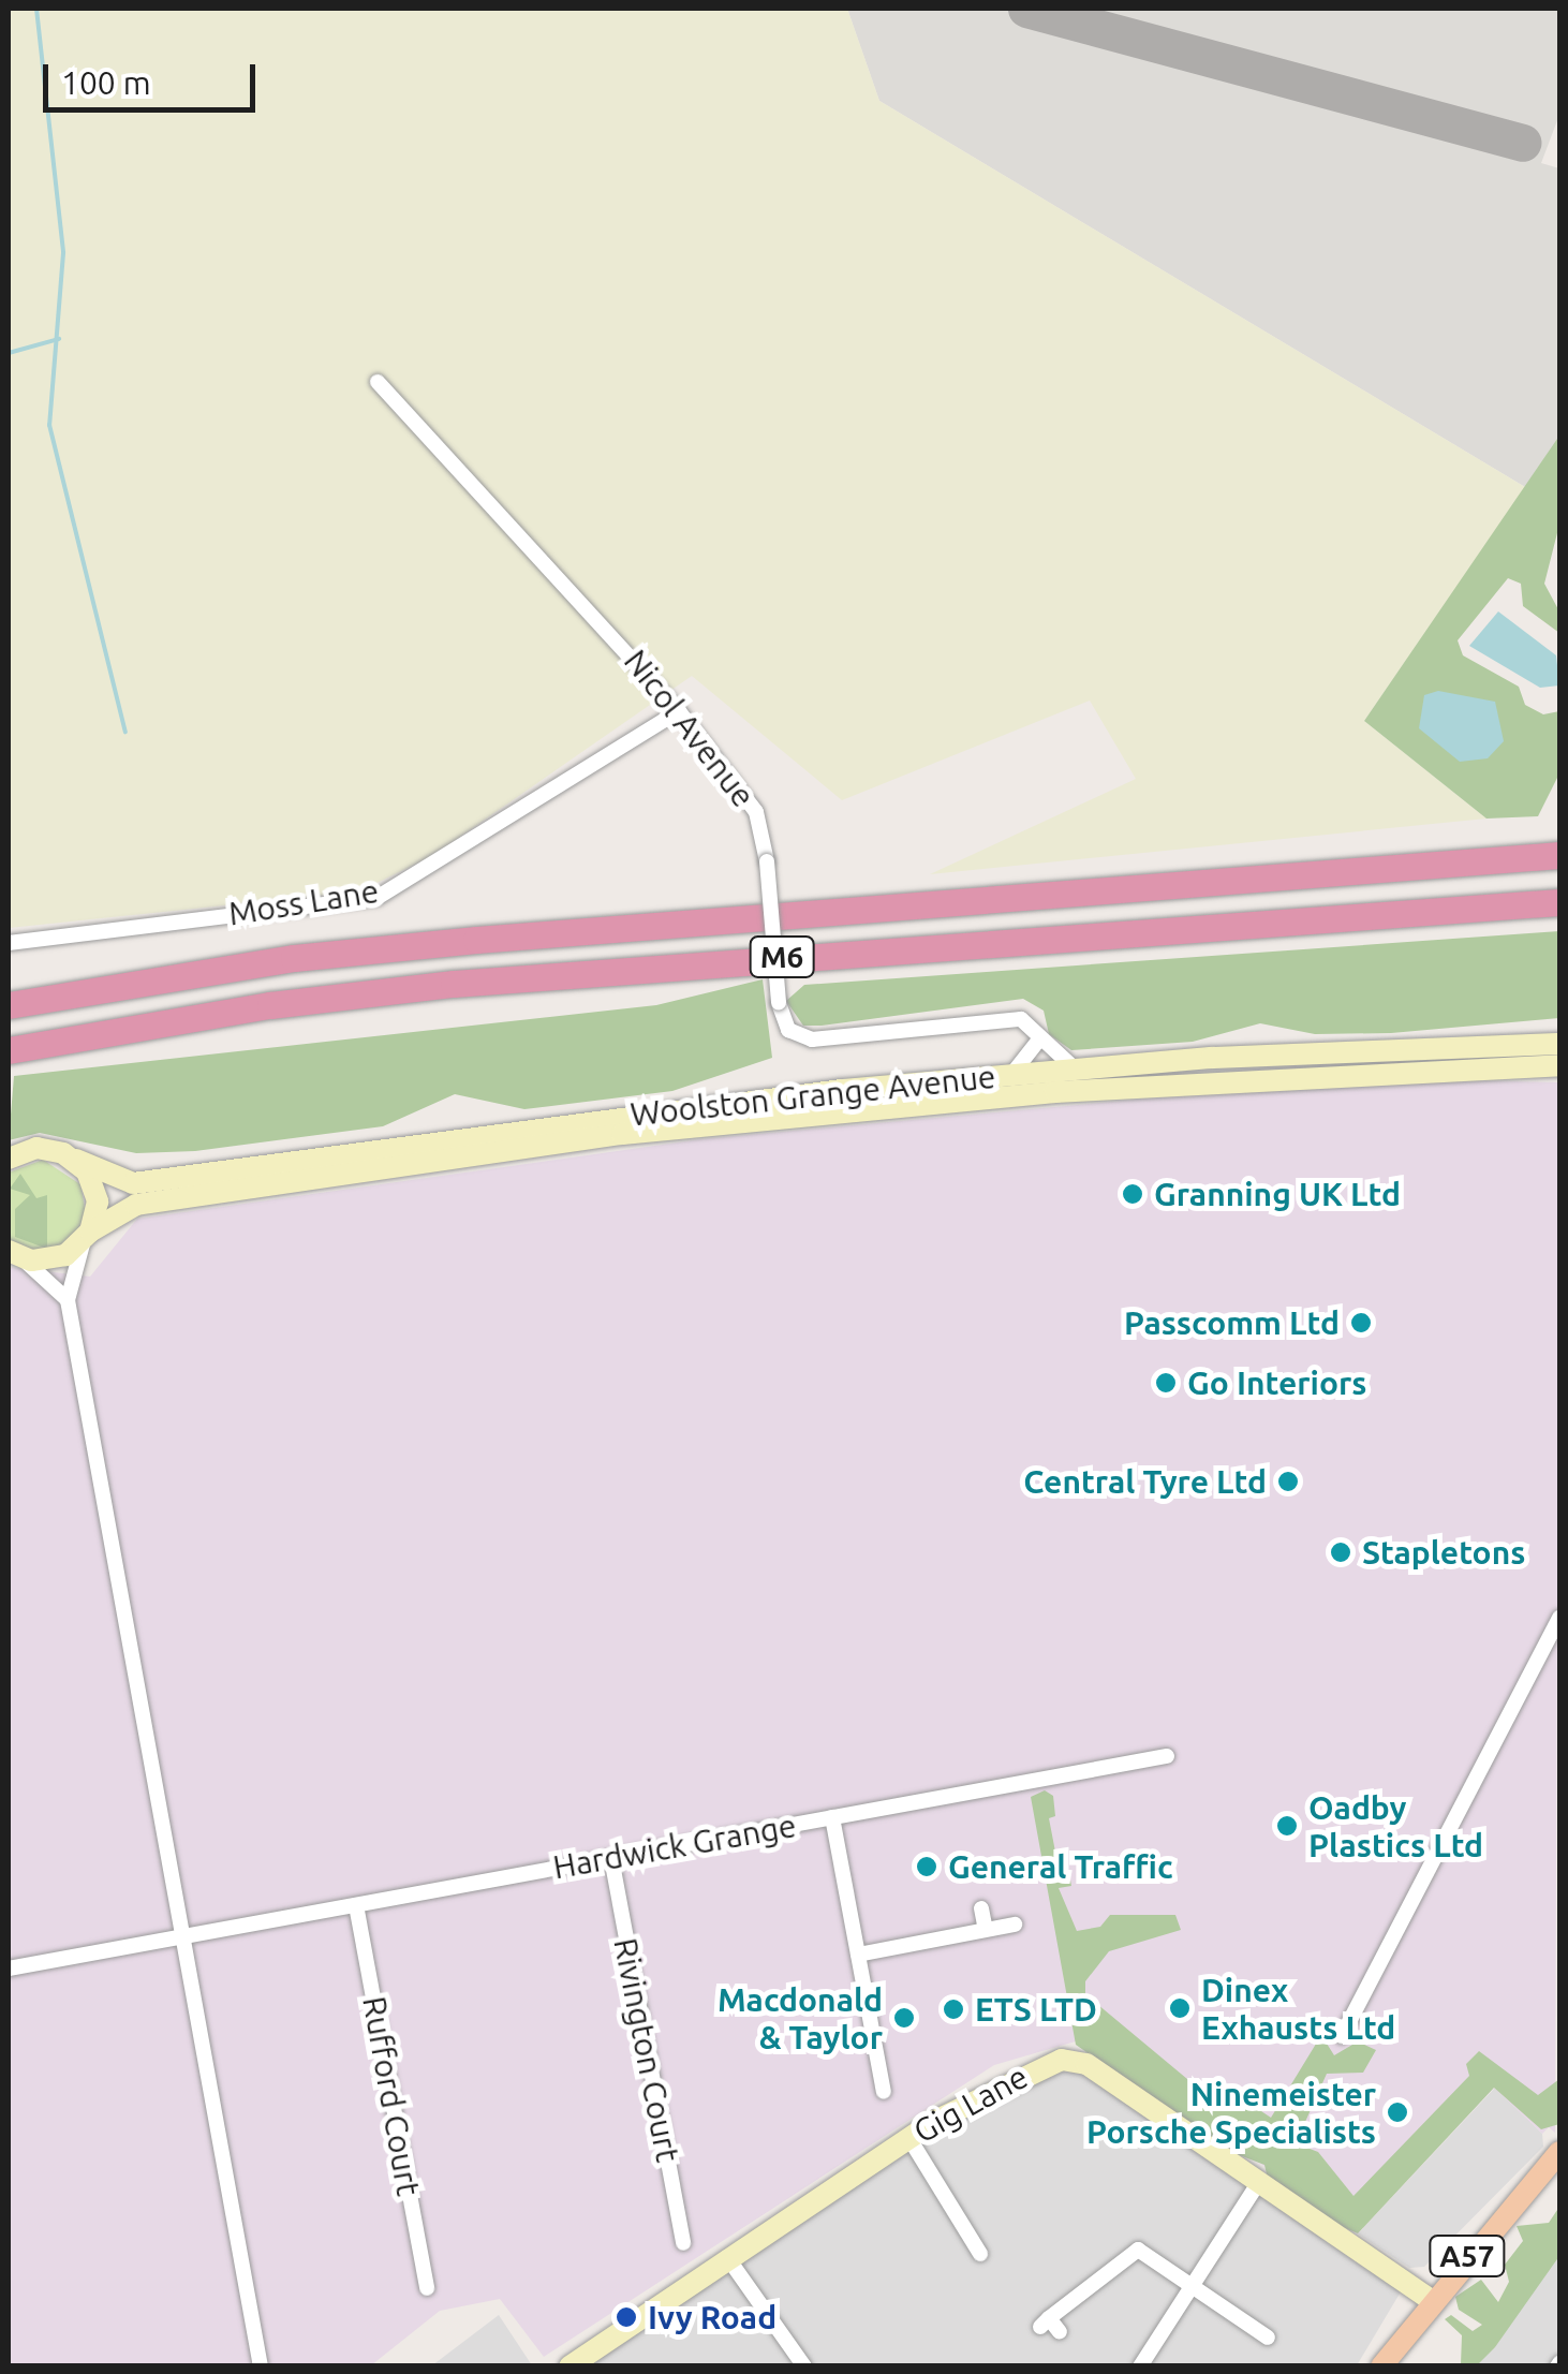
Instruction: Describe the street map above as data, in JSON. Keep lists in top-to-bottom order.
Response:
{
  "streets": {
    "highway": ["M6"],
    "main road": ["Woolston Grange Avenue", "Gig Lane", "A57"],
    "street": [
      "Nicol Avenue",
      "Moss Lane",
      "Hardwick Grange",
      "Rivington Court",
      "Rufford Court"
    ]
  },
  "crossings": [
    ["Nicol Avenue", "Moss Lane"],
    ["Nicol Avenue", "Woolston Grange Avenue"],
    ["Hardwick Grange", "Rivington Court"],
    ["Hardwick Grange", "Rufford Court"],
    ["Gig Lane", "A57"]
  ],
  "places": [
    "Granning UK Ltd",
    "Passcomm Ltd",
    "Go Interiors",
    "Central Tyre Ltd",
    "Stapletons",
    "Oadby Plastics Ltd",
    "General Traffic",
    "Dinex Exhausts Ltd",
    "ETS LTD",
    "Macdonald & Taylor",
    "Ninemeister Porsche Specialists",
    "Ivy Road"
  ],
  "scale_bar": "100 m"
}
